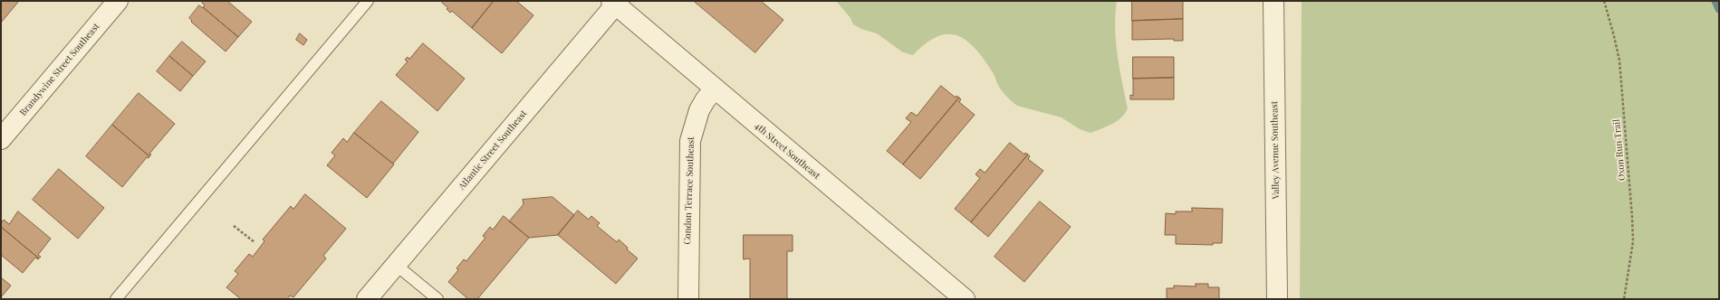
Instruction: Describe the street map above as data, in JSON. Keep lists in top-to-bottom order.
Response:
{
  "streets": {
    "street": [
      "Brandywine Street Southeast",
      "Atlantic Street Southeast",
      "Valley Avenue Southeast",
      "4th Street Southeast",
      "Condon Terrace Southeast"
    ],
    "path": ["Oxon Run Trail"]
  },
  "crossings": [
    ["Atlantic Street Southeast", "4th Street Southeast"],
    ["4th Street Southeast", "Condon Terrace Southeast"]
  ]
}
